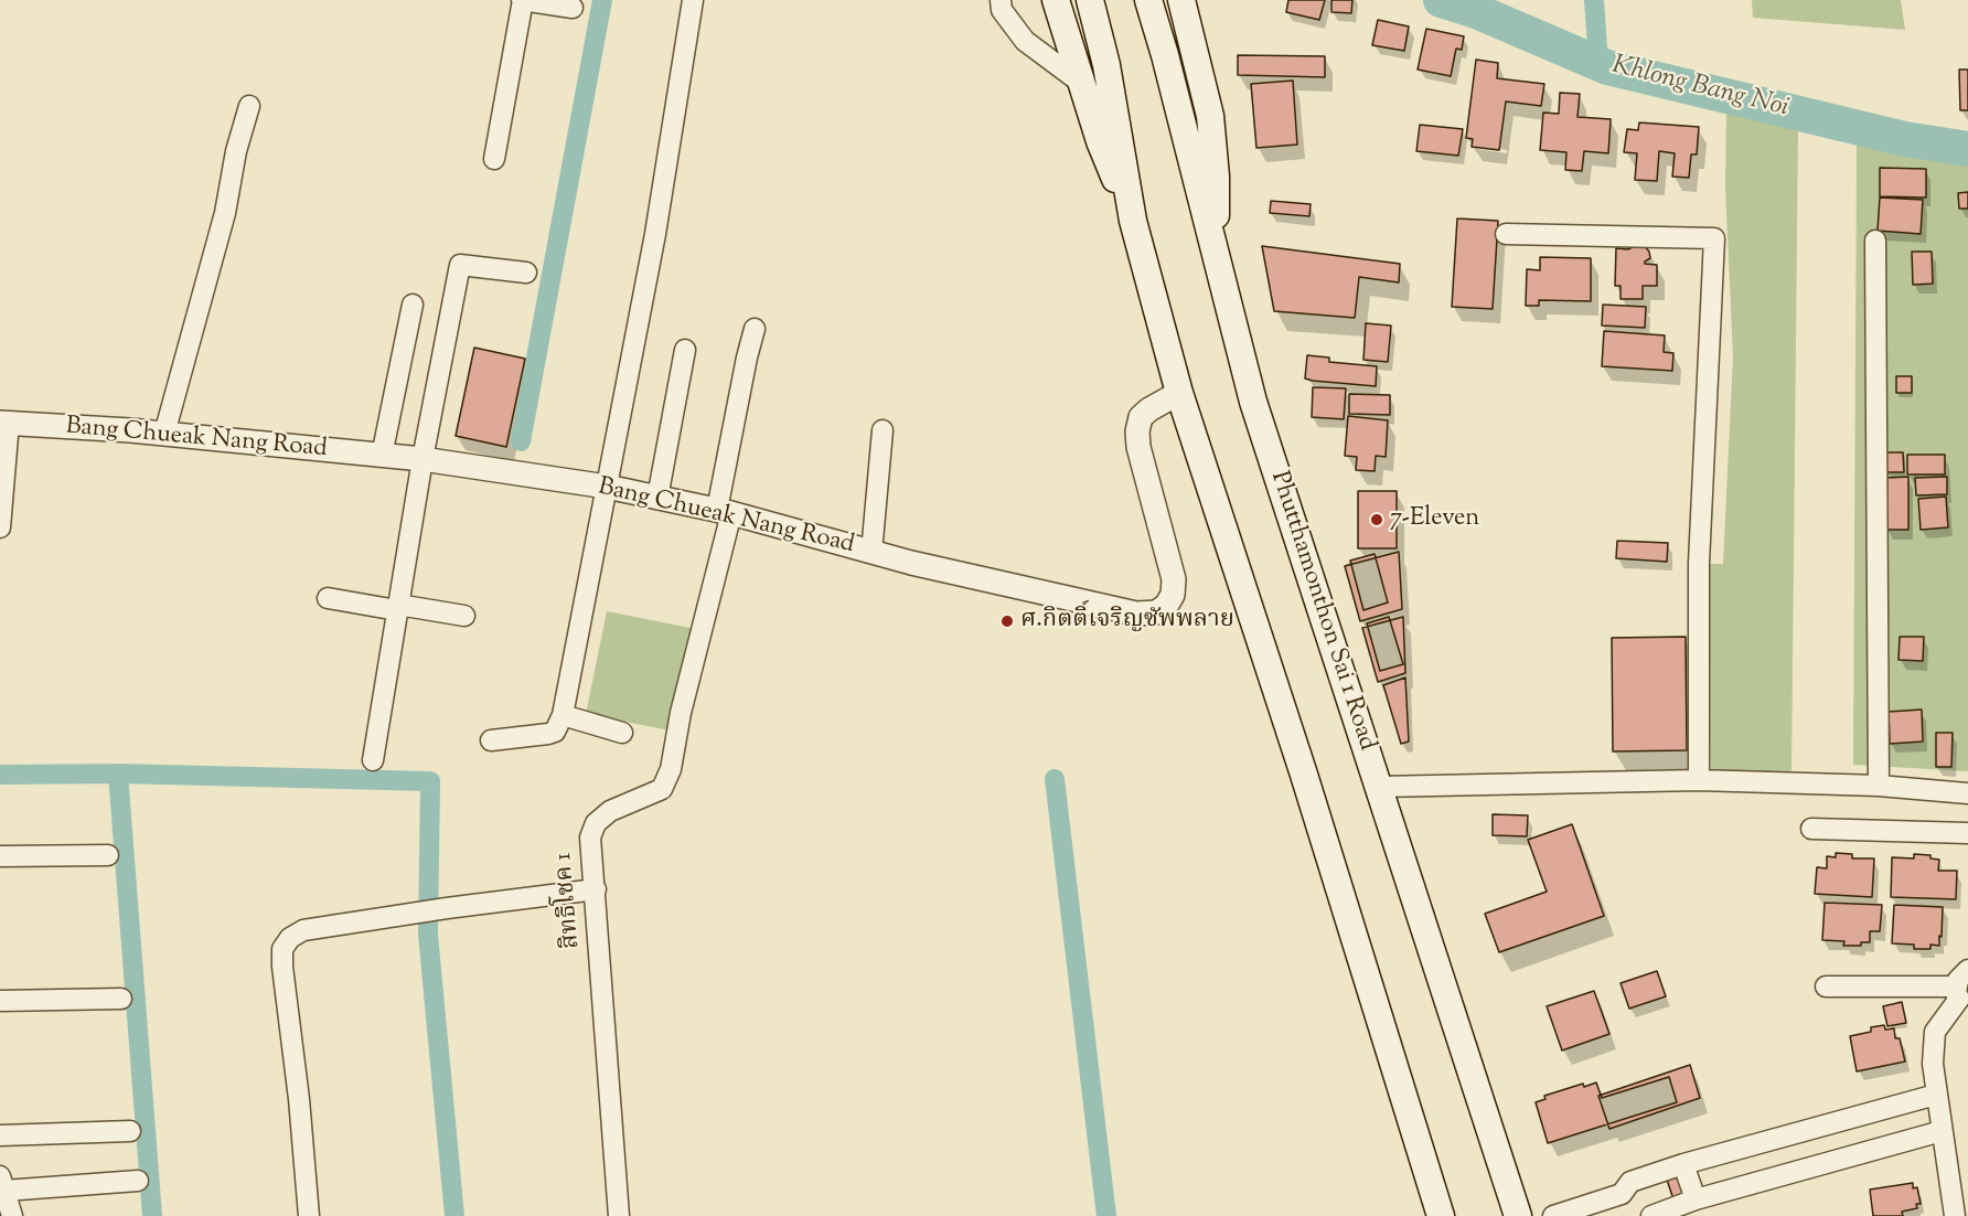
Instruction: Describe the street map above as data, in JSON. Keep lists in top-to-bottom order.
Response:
{
  "streets": {
    "main road": ["Phutthamonthon Sai 1 Road"],
    "street": ["Bang Chueak Nang Road", "สิทธิโชค 1"]
  },
  "crossings": [
    ["Bang Chueak Nang Road", "สิทธิโชค 1"]
  ],
  "water": ["Khlong Bang Noi"],
  "places": ["7-Eleven", "ศ.กิตติ์เจริญซัพพลาย"]
}
